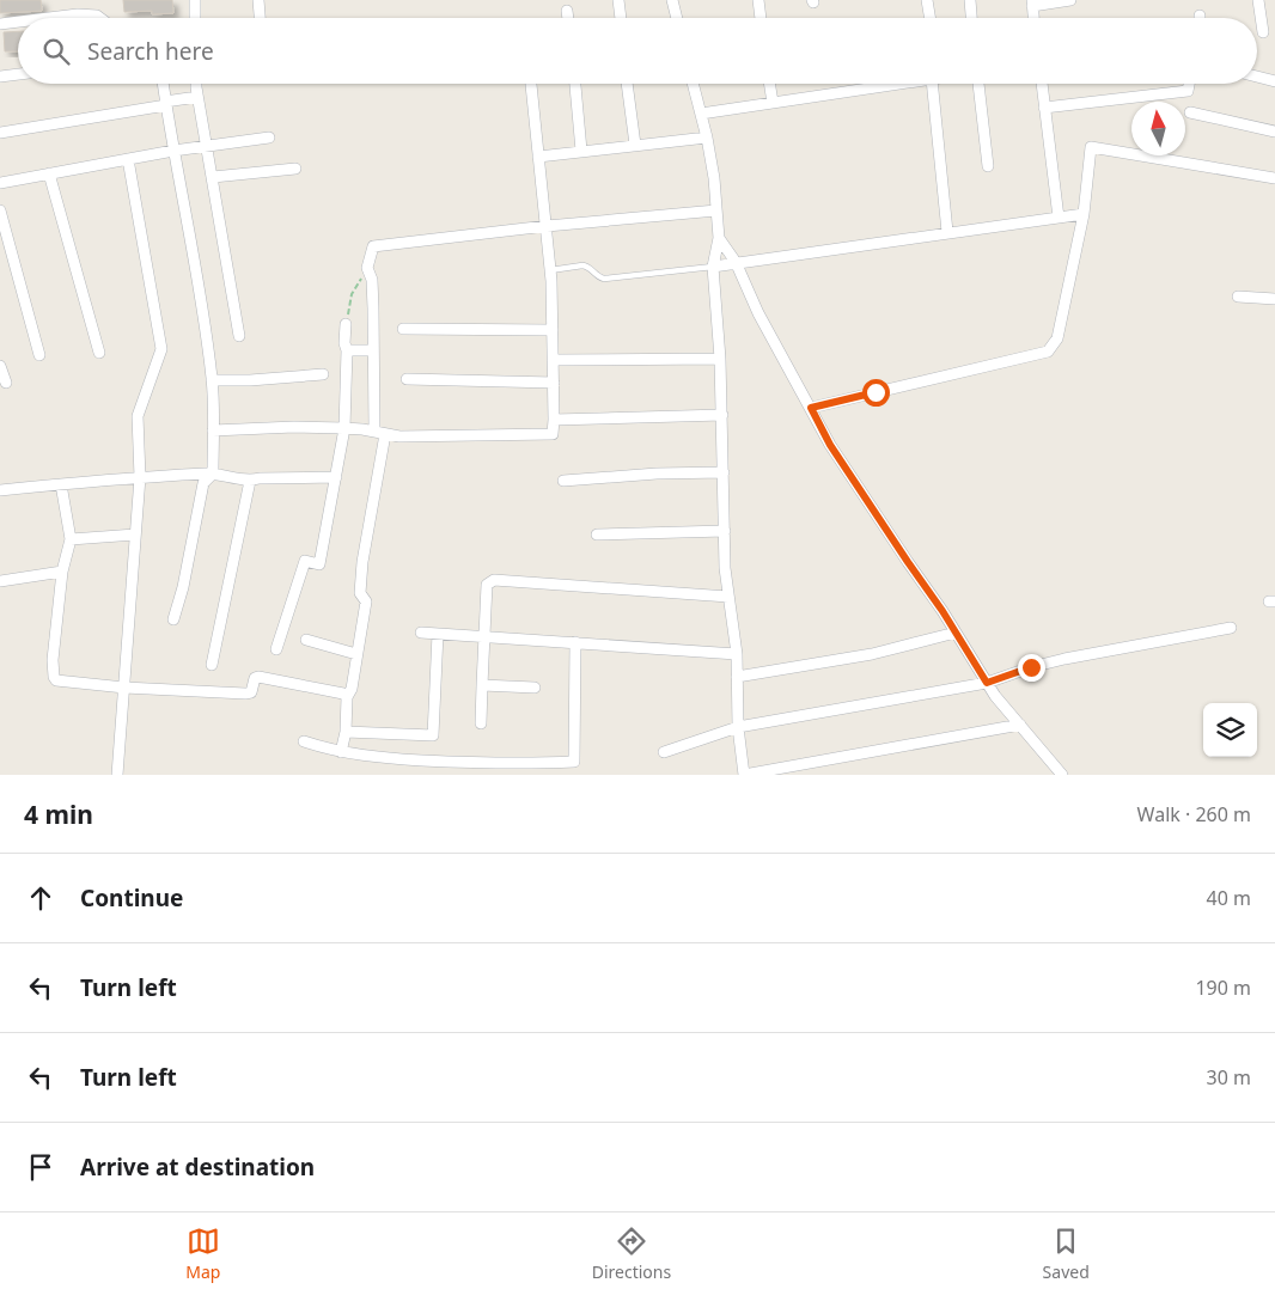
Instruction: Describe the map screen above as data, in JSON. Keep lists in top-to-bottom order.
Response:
{
  "north": "top",
  "page": {
    "search": "Search here",
    "heading": ["4 min", "Walk · 260 m"],
    "list": [
      ["Continue", "40 m"],
      ["Turn left", "190 m"],
      ["Turn left", "30 m"],
      "Arrive at destination"
    ],
    "nav": ["Map", "Directions", "Saved"]
  }
}
